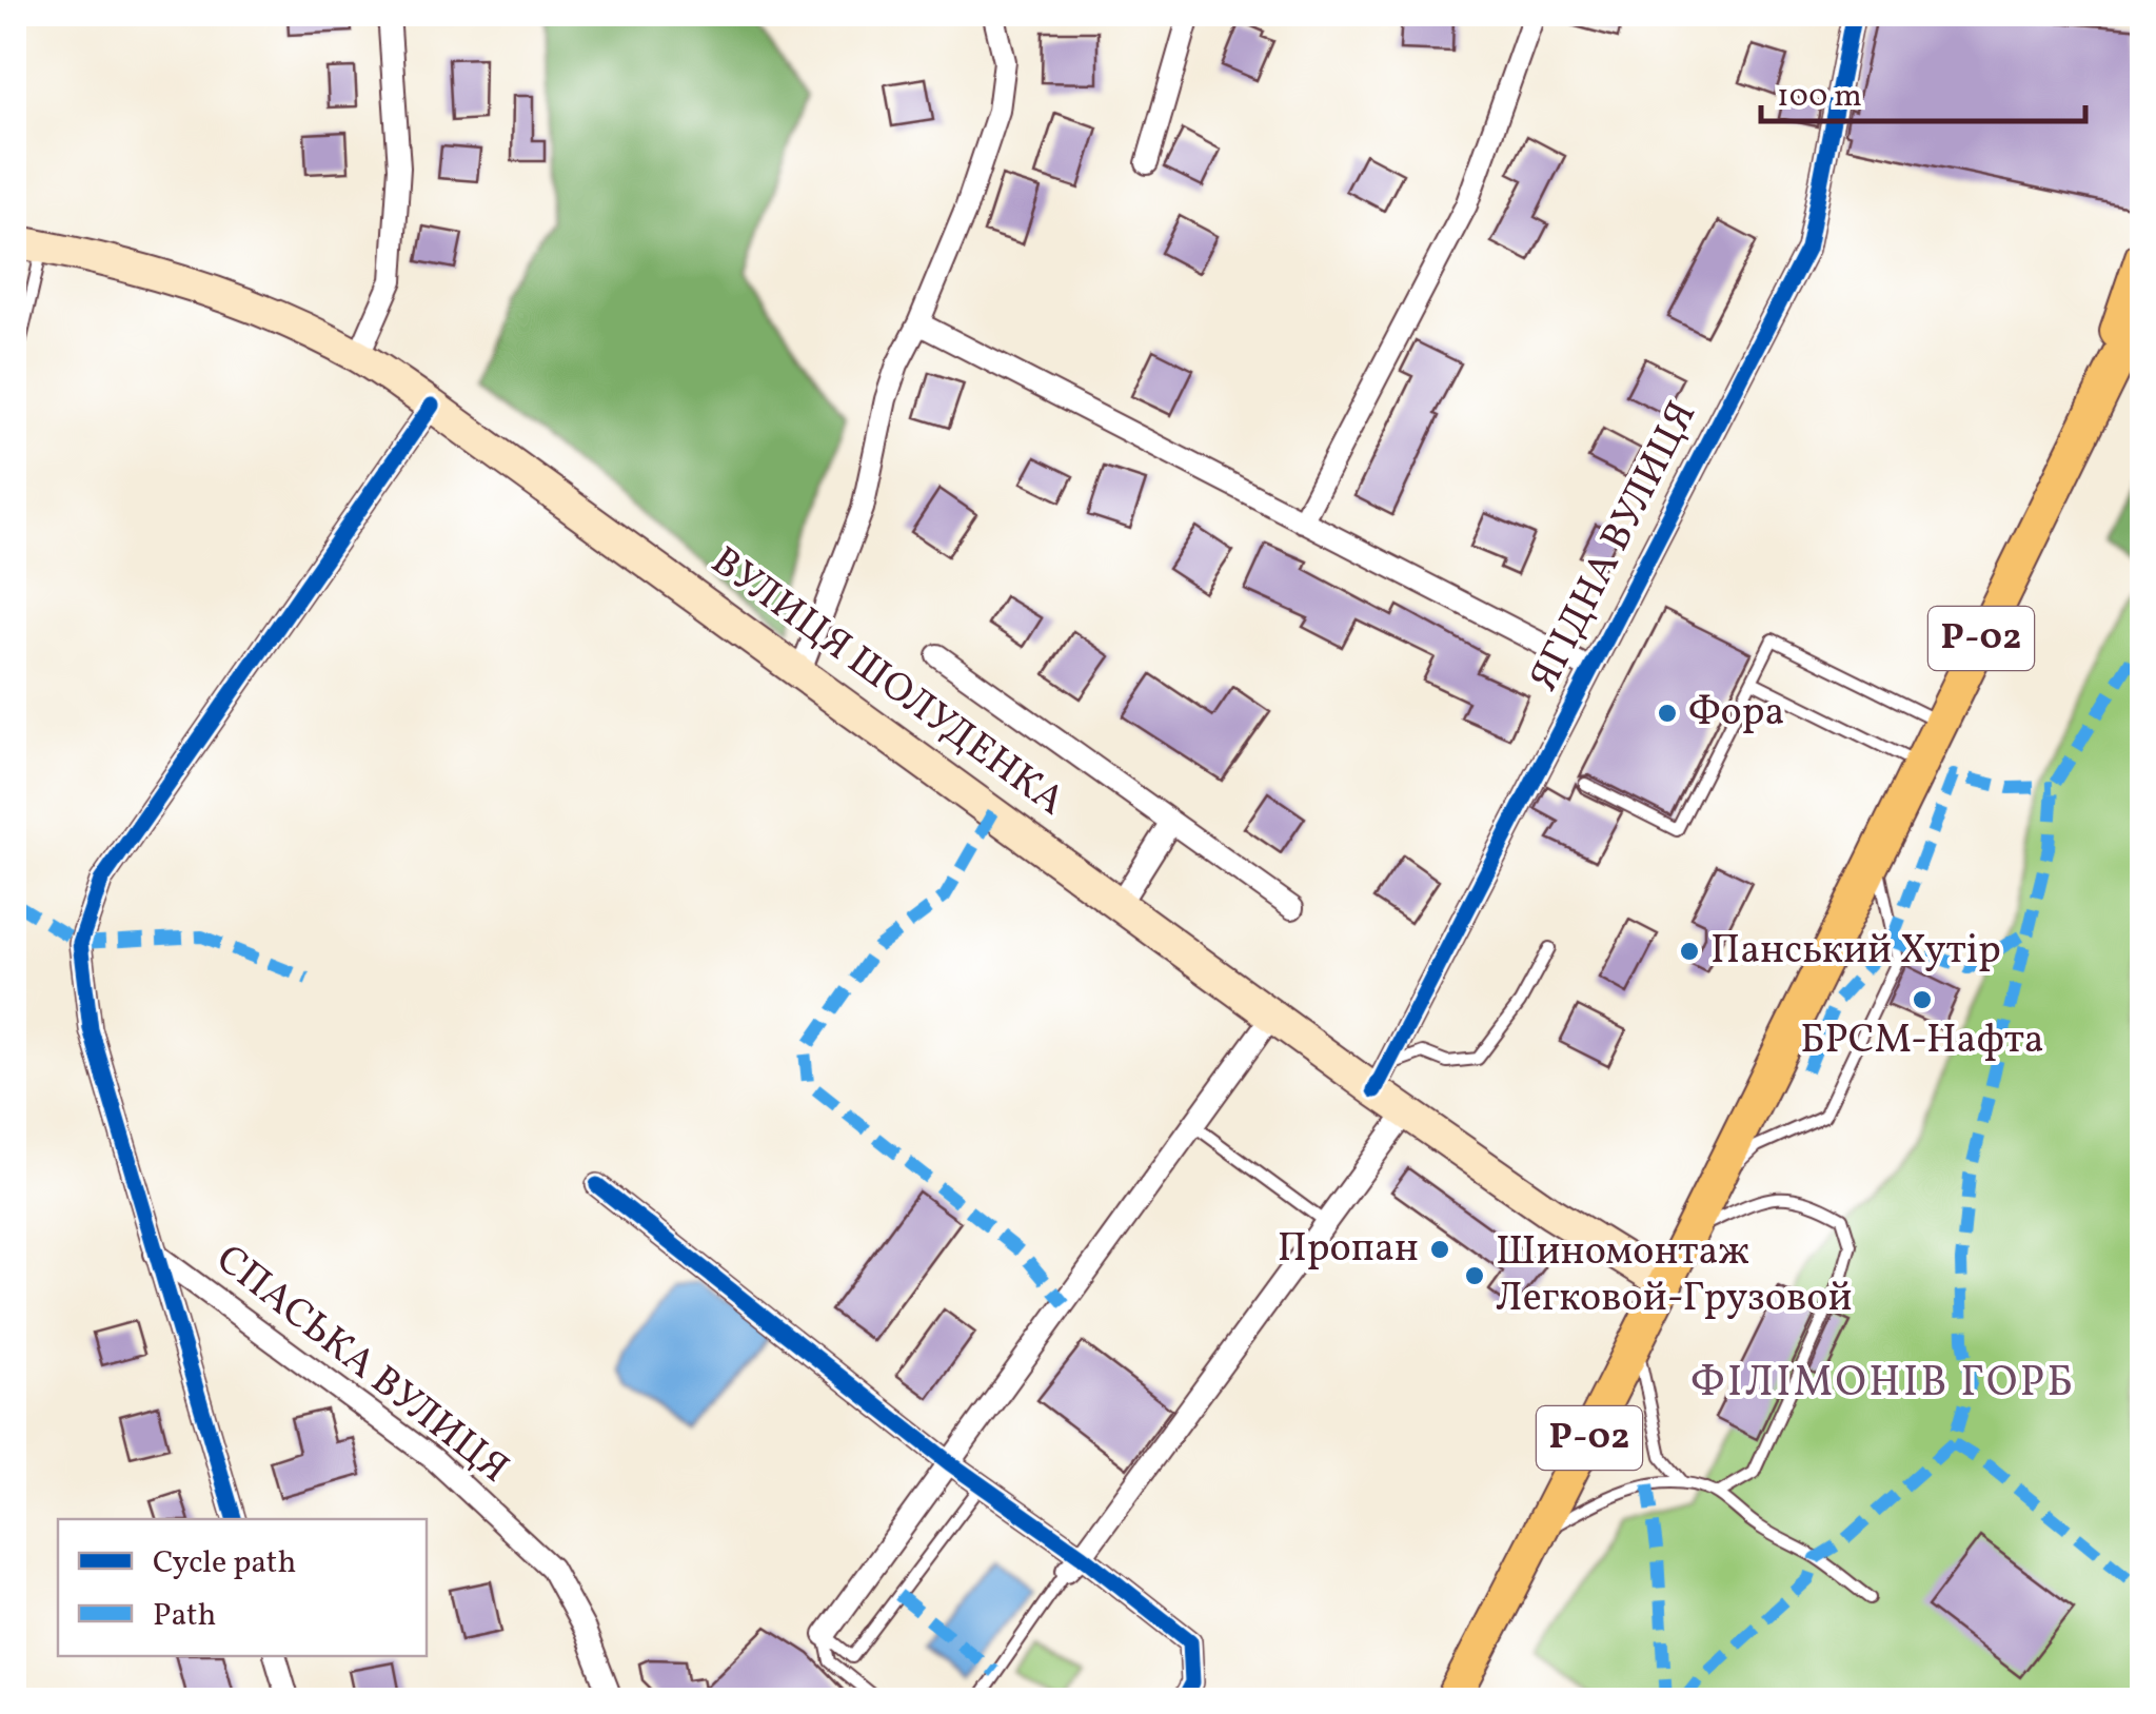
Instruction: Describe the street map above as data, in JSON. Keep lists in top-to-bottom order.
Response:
{
  "streets": {
    "main road": ["Р-02", "ВУЛИЦЯ ШОЛУДЕНКА"],
    "street": ["ЯГІДНА ВУЛИЦЯ", "СПАСЬКА ВУЛИЦЯ"]
  },
  "crossings": [
    ["ЯГІДНА ВУЛИЦЯ", "ВУЛИЦЯ ШОЛУДЕНКА"],
    ["Р-02", "ВУЛИЦЯ ШОЛУДЕНКА"]
  ],
  "districts": ["ФІЛІМОНІВ ГОРБ"],
  "places": [
    "Фора",
    "Панський Хутір",
    "БРСМ-Нафта",
    "Пропан",
    "Шиномонтаж Легковой-Грузовой"
  ],
  "legend": ["Cycle path", "Path"],
  "scale_bar": "100 m"
}
